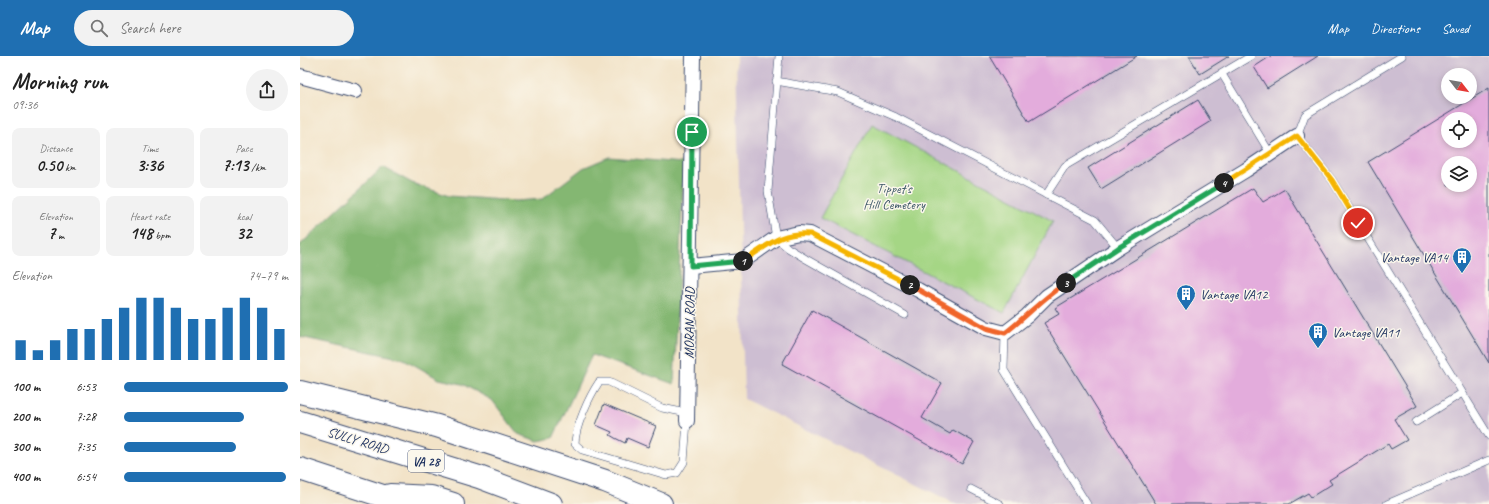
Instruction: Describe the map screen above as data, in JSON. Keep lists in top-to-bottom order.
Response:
{
  "streets": {
    "highway": ["SULLY ROAD", "VA 28"],
    "street": ["MORAN ROAD"]
  },
  "parks": ["Tippet's Hill Cemetery"],
  "places": {
    "building": ["Vantage VA14", "Vantage VA12", "Vantage VA11"]
  },
  "north": "bottom right",
  "page": {
    "header": "Map",
    "search": "Search here",
    "nav": ["Map", "Directions", "Saved"],
    "heading": ["Morning run", "09:36"],
    "stats": [
      ["Distance", "0.50 km"],
      ["Time", "3:36"],
      ["Pace", "7:13 /km"],
      ["Elevation", "7 m"],
      ["Heart rate", "148 bpm"],
      ["kcal", "32"]
    ],
    "pins": [
      "4",
      "1",
      "3",
      "2"
    ],
    "chart": ["Elevation", "74–79 m"],
    "list": [
      {
        "name": "100 m",
        "note": "6:53"
      },
      {
        "name": "200 m",
        "note": "7:28"
      },
      {
        "name": "300 m",
        "note": "7:35"
      },
      {
        "name": "400 m",
        "note": "6:54"
      }
    ]
  }
}
